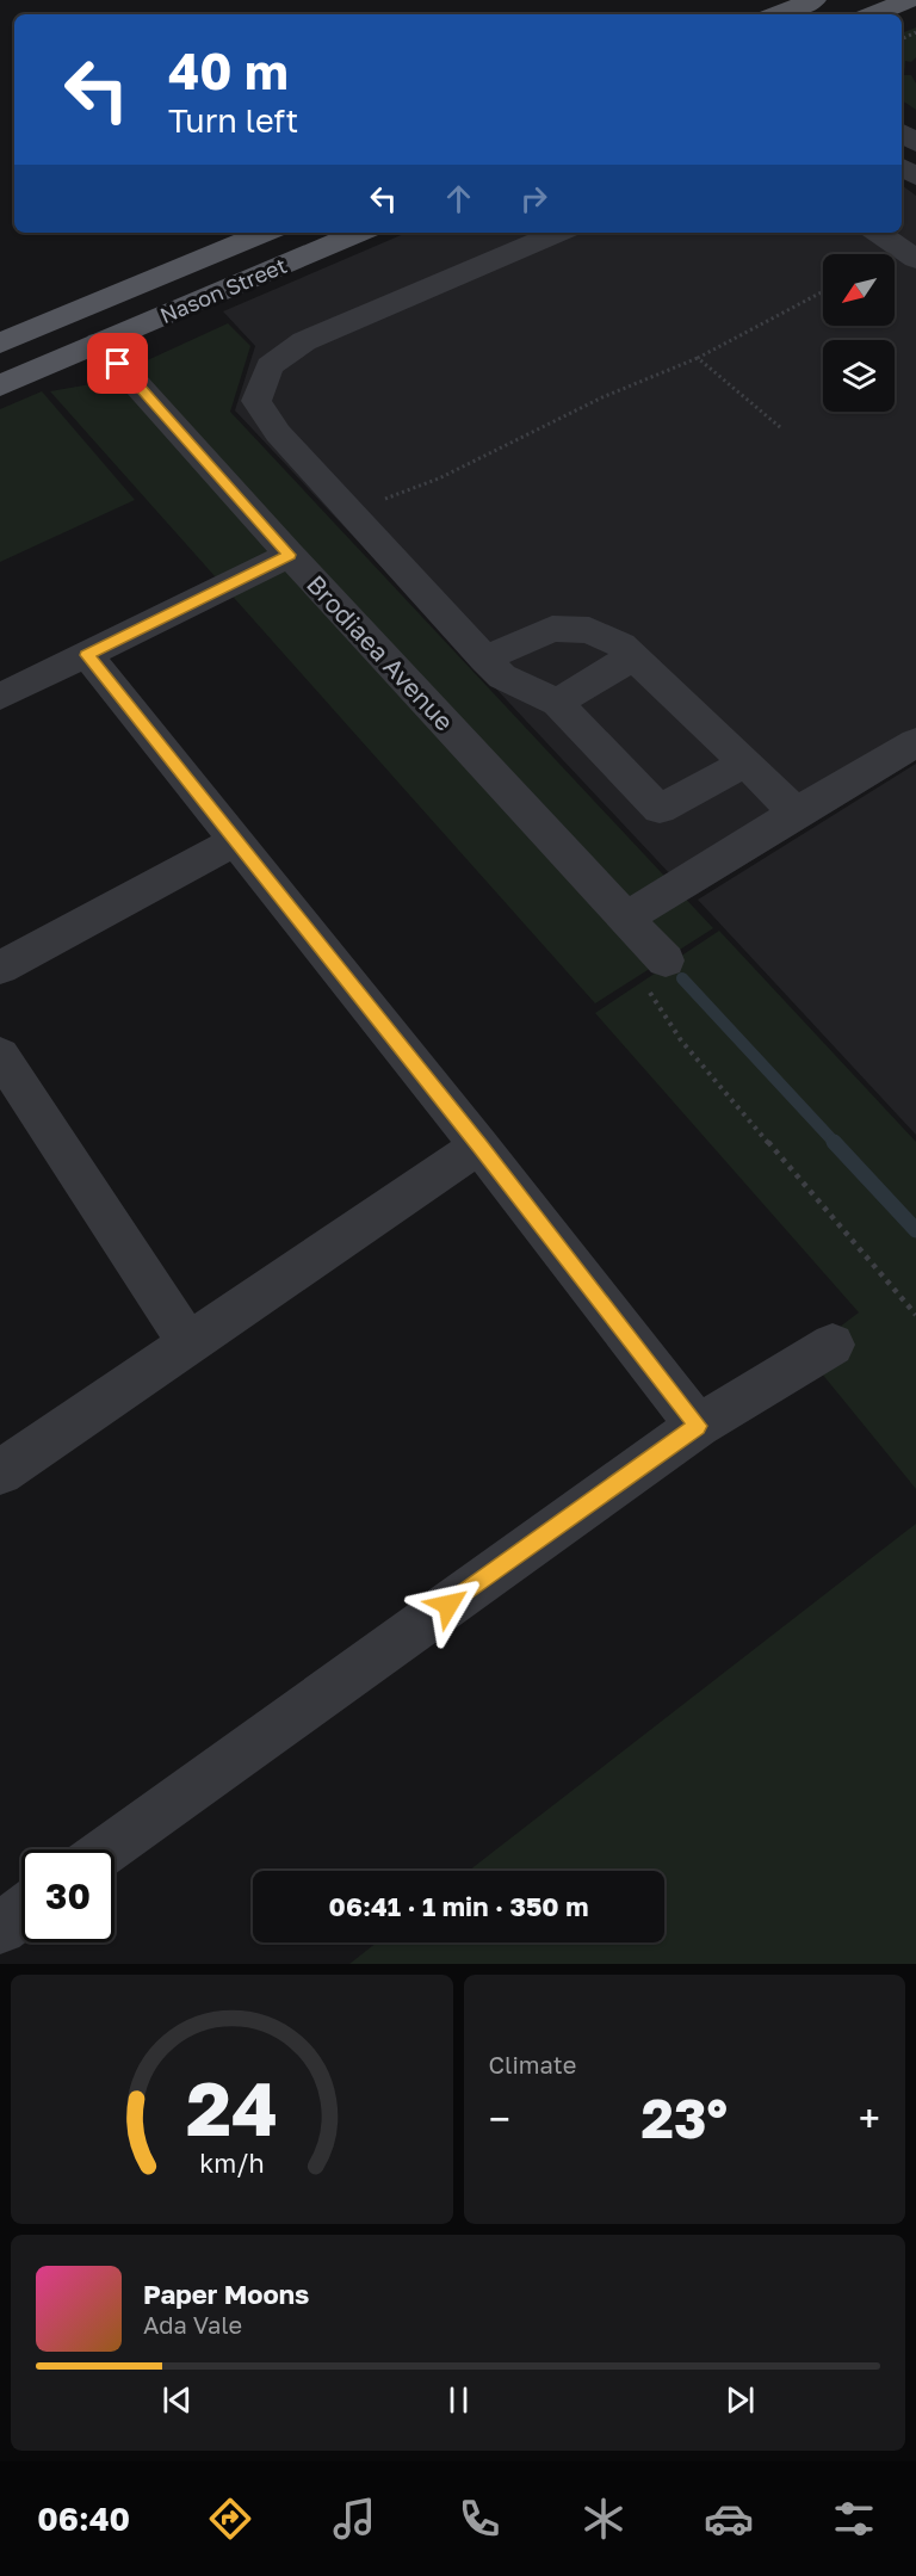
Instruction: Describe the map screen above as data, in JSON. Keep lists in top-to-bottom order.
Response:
{
  "streets": {
    "main road": ["Nason Street"],
    "street": ["Brodiaea Avenue"]
  },
  "crossings": [
    ["Nason Street", "Brodiaea Avenue"]
  ],
  "north": "bottom left",
  "page": {
    "turn": ["40 m", "Turn left"],
    "limit": "30",
    "trip": "06:41 · 1 min · 350 m",
    "tile": "Climate",
    "heat": ["−", "23°", "+"],
    "song": ["Paper Moons", "Ada Vale"],
    "tabs": "06:40",
    "gauge": ["24", "km/h"]
  }
}
